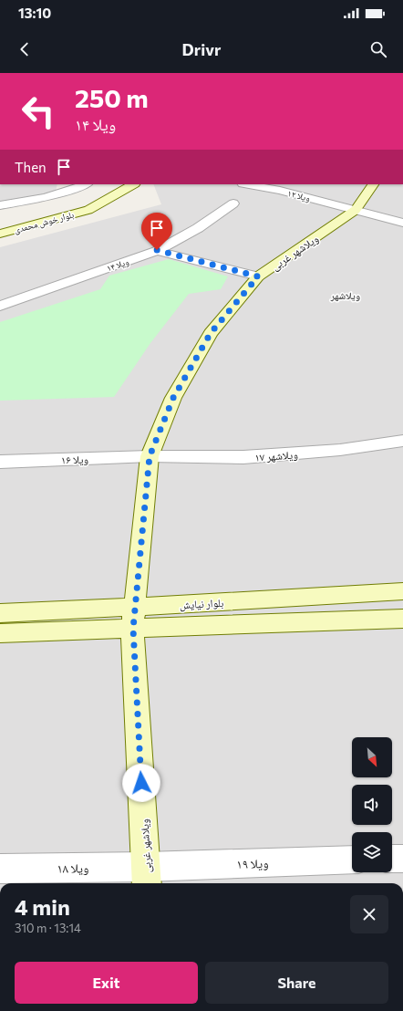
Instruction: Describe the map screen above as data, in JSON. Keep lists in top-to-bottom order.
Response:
{
  "streets": {
    "street": [
      "ویلا ۱۲",
      "بلوار خوش محمدی",
      "ویلاشهر غربی",
      "۱۴ ویلا",
      "ویلاشهر ۱۷",
      "۱۶ ویلا",
      "بلوار نیایش",
      "۱۹ ویلا",
      "ویلا ۱۸"
    ]
  },
  "crossings": [
    ["ویلا ۱۲", "ویلاشهر غربی"],
    ["ویلاشهر غربی", "ویلاشهر ۱۷"],
    ["ویلاشهر غربی", "۱۶ ویلا"],
    ["ویلاشهر غربی", "بلوار نیایش"],
    ["ویلاشهر غربی", "۱۹ ویلا"],
    ["ویلاشهر غربی", "ویلا ۱۸"],
    ["ویلاشهر ۱۷", "۱۶ ویلا"],
    ["۱۹ ویلا", "ویلا ۱۸"]
  ],
  "districts": ["ویلاشهر"],
  "north": "bottom right",
  "page": {
    "status": "13:10",
    "header": "Drivr",
    "turn": ["250 m", "۱۴ ویلا"],
    "then": "Then",
    "heading": ["4 min", "310 m · 13:14"],
    "buttons": ["Exit", "Share"]
  }
}
